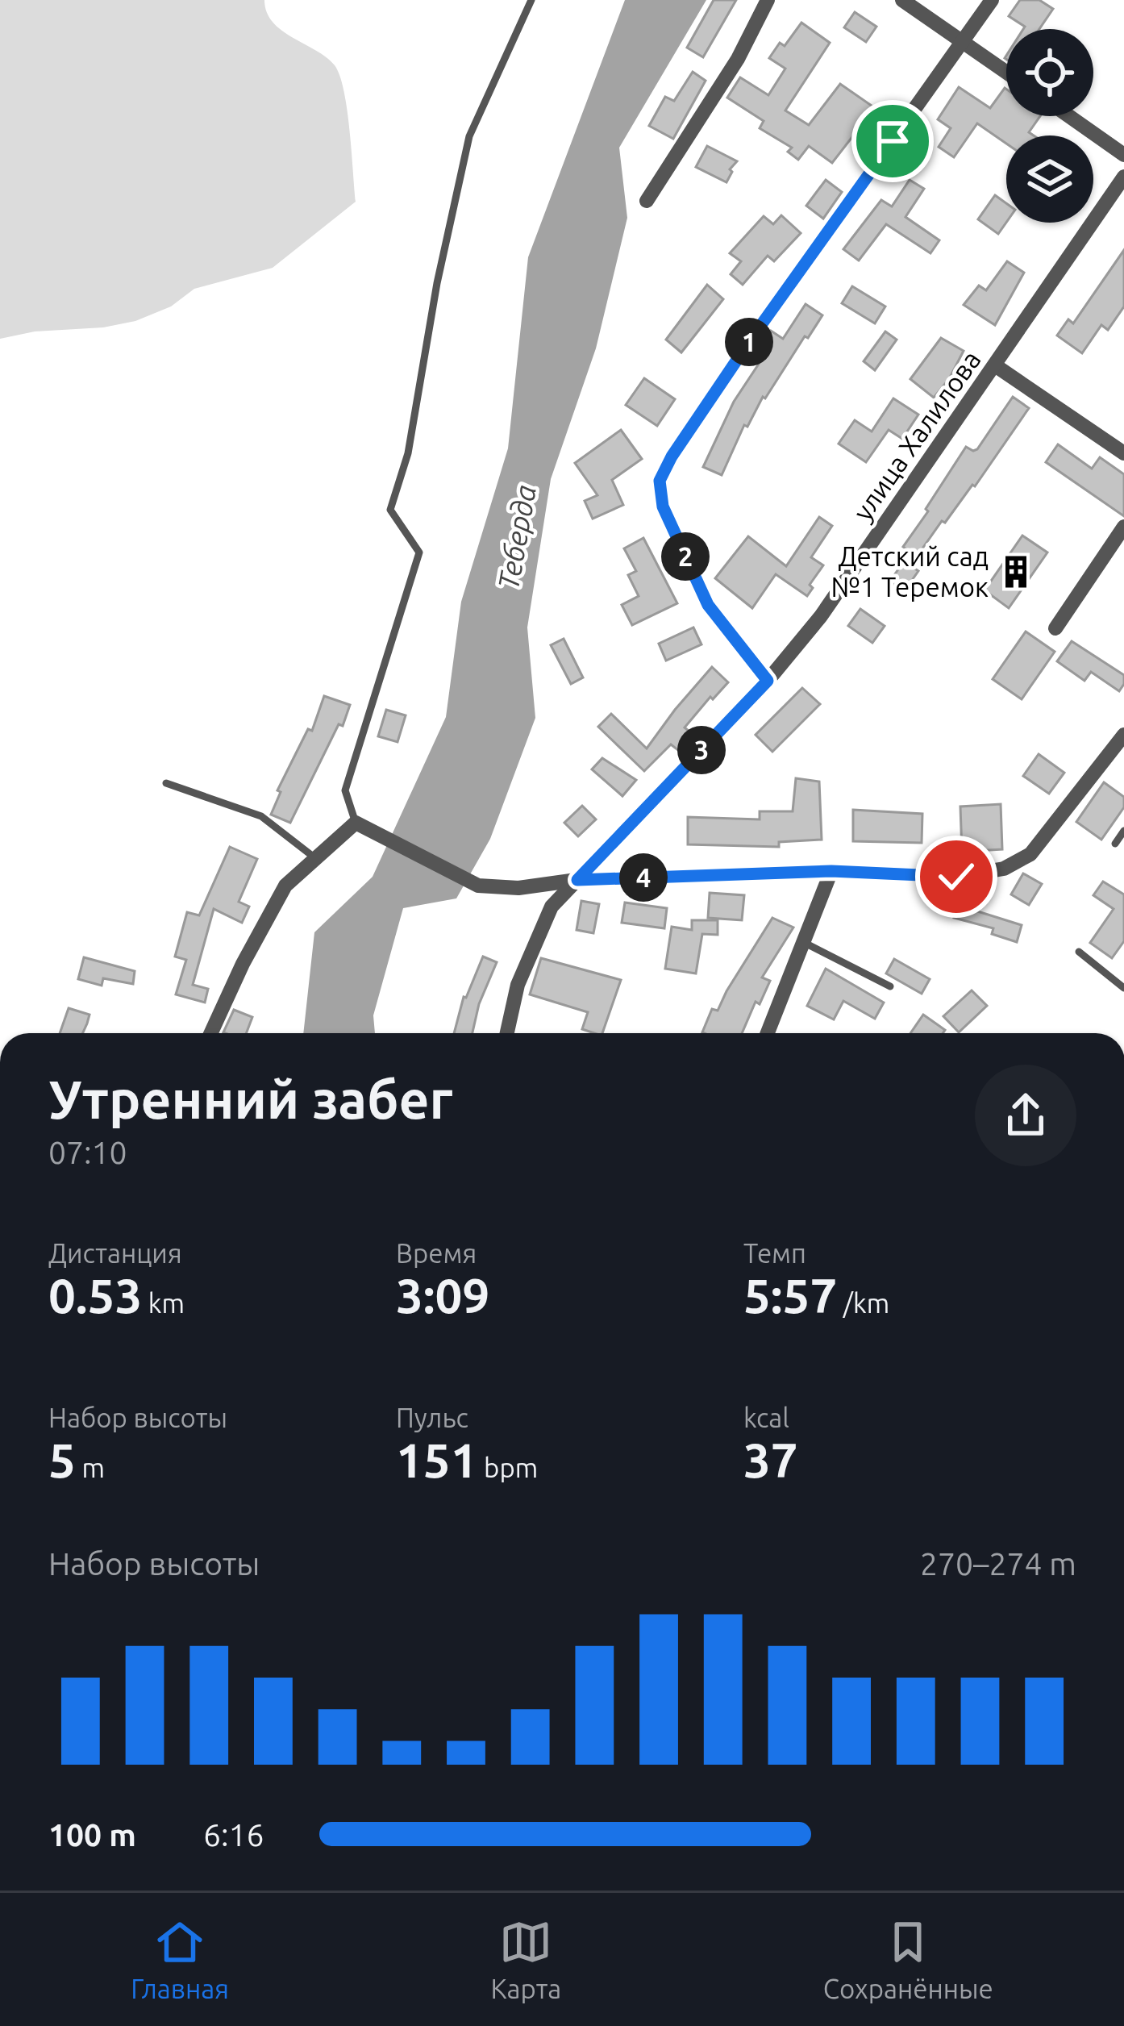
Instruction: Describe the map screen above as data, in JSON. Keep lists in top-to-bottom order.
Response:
{
  "streets": {
    "street": ["улица Халилова"]
  },
  "water": ["Теберда"],
  "places": {
    "building": ["Детский сад №1 Теремок"]
  },
  "page": {
    "pins": [
      "1",
      "2",
      "3",
      "4"
    ],
    "heading": ["Утренний забег", "07:10"],
    "stats": [
      ["Дистанция", "0.53 km"],
      ["Время", "3:09"],
      ["Темп", "5:57 /km"],
      ["Набор высоты", "5 m"],
      ["Пульс", "151 bpm"],
      ["kcal", "37"]
    ],
    "chart": ["Набор высоты", "270–274 m"],
    "list": [
      {
        "name": "100 m",
        "note": "6:16"
      }
    ],
    "tabs": ["Главная", "Карта", "Сохранённые"]
  }
}
